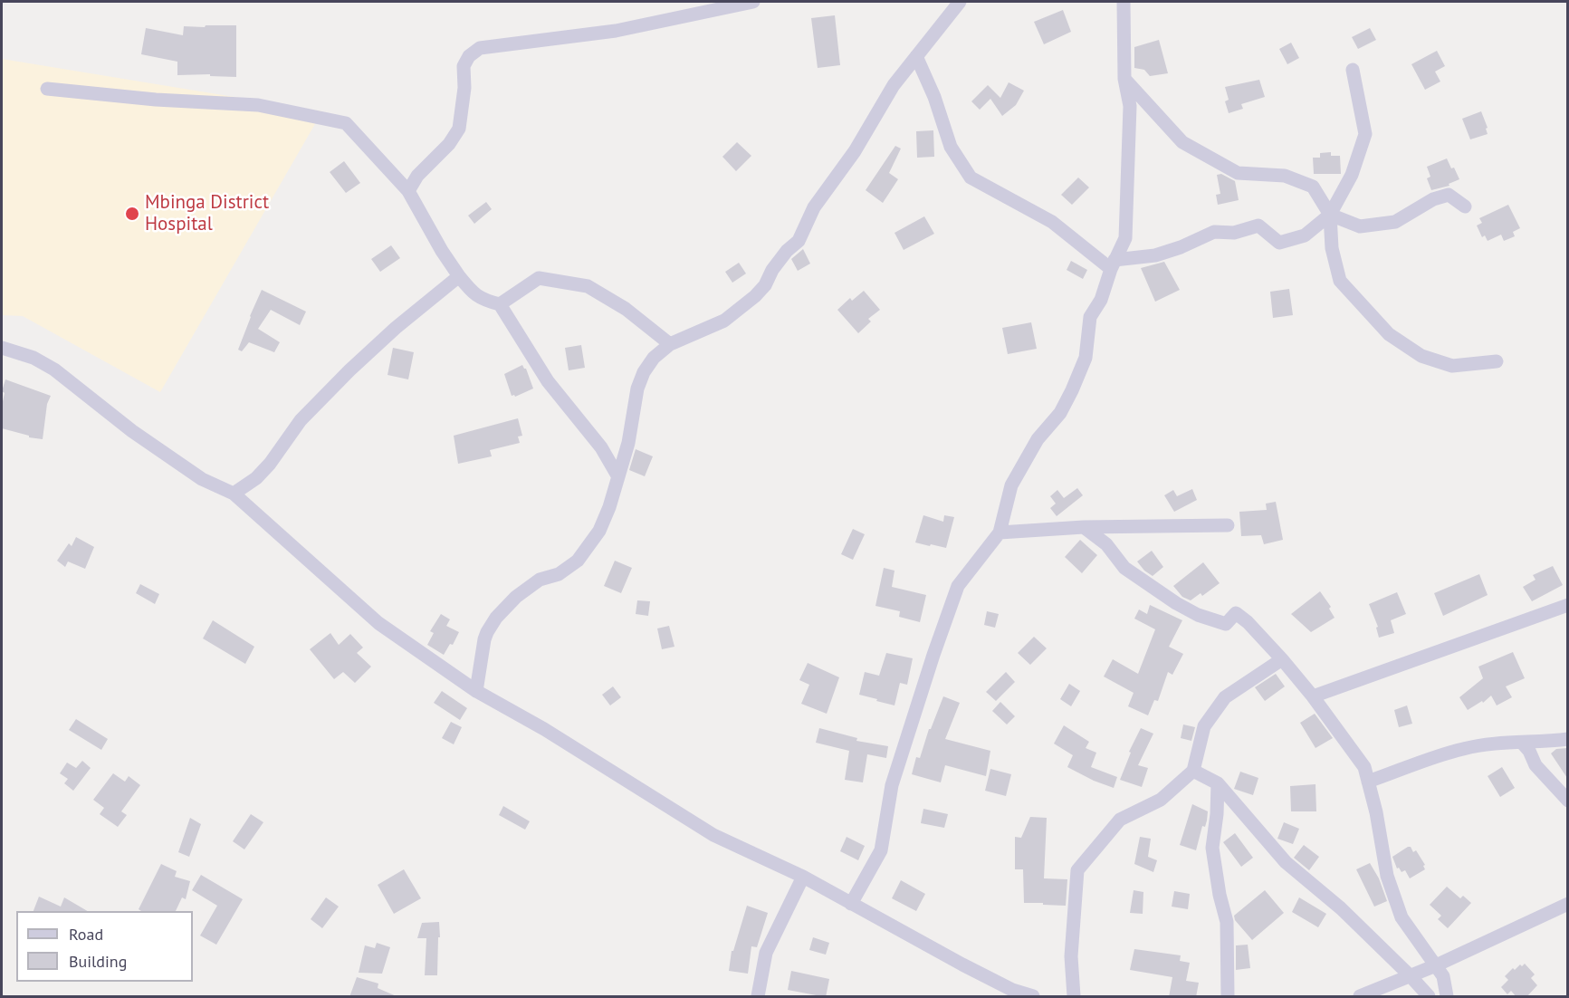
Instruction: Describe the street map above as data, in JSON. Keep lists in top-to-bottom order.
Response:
{
  "places": ["Mbinga District Hospital"],
  "legend": ["Road", "Building"]
}
